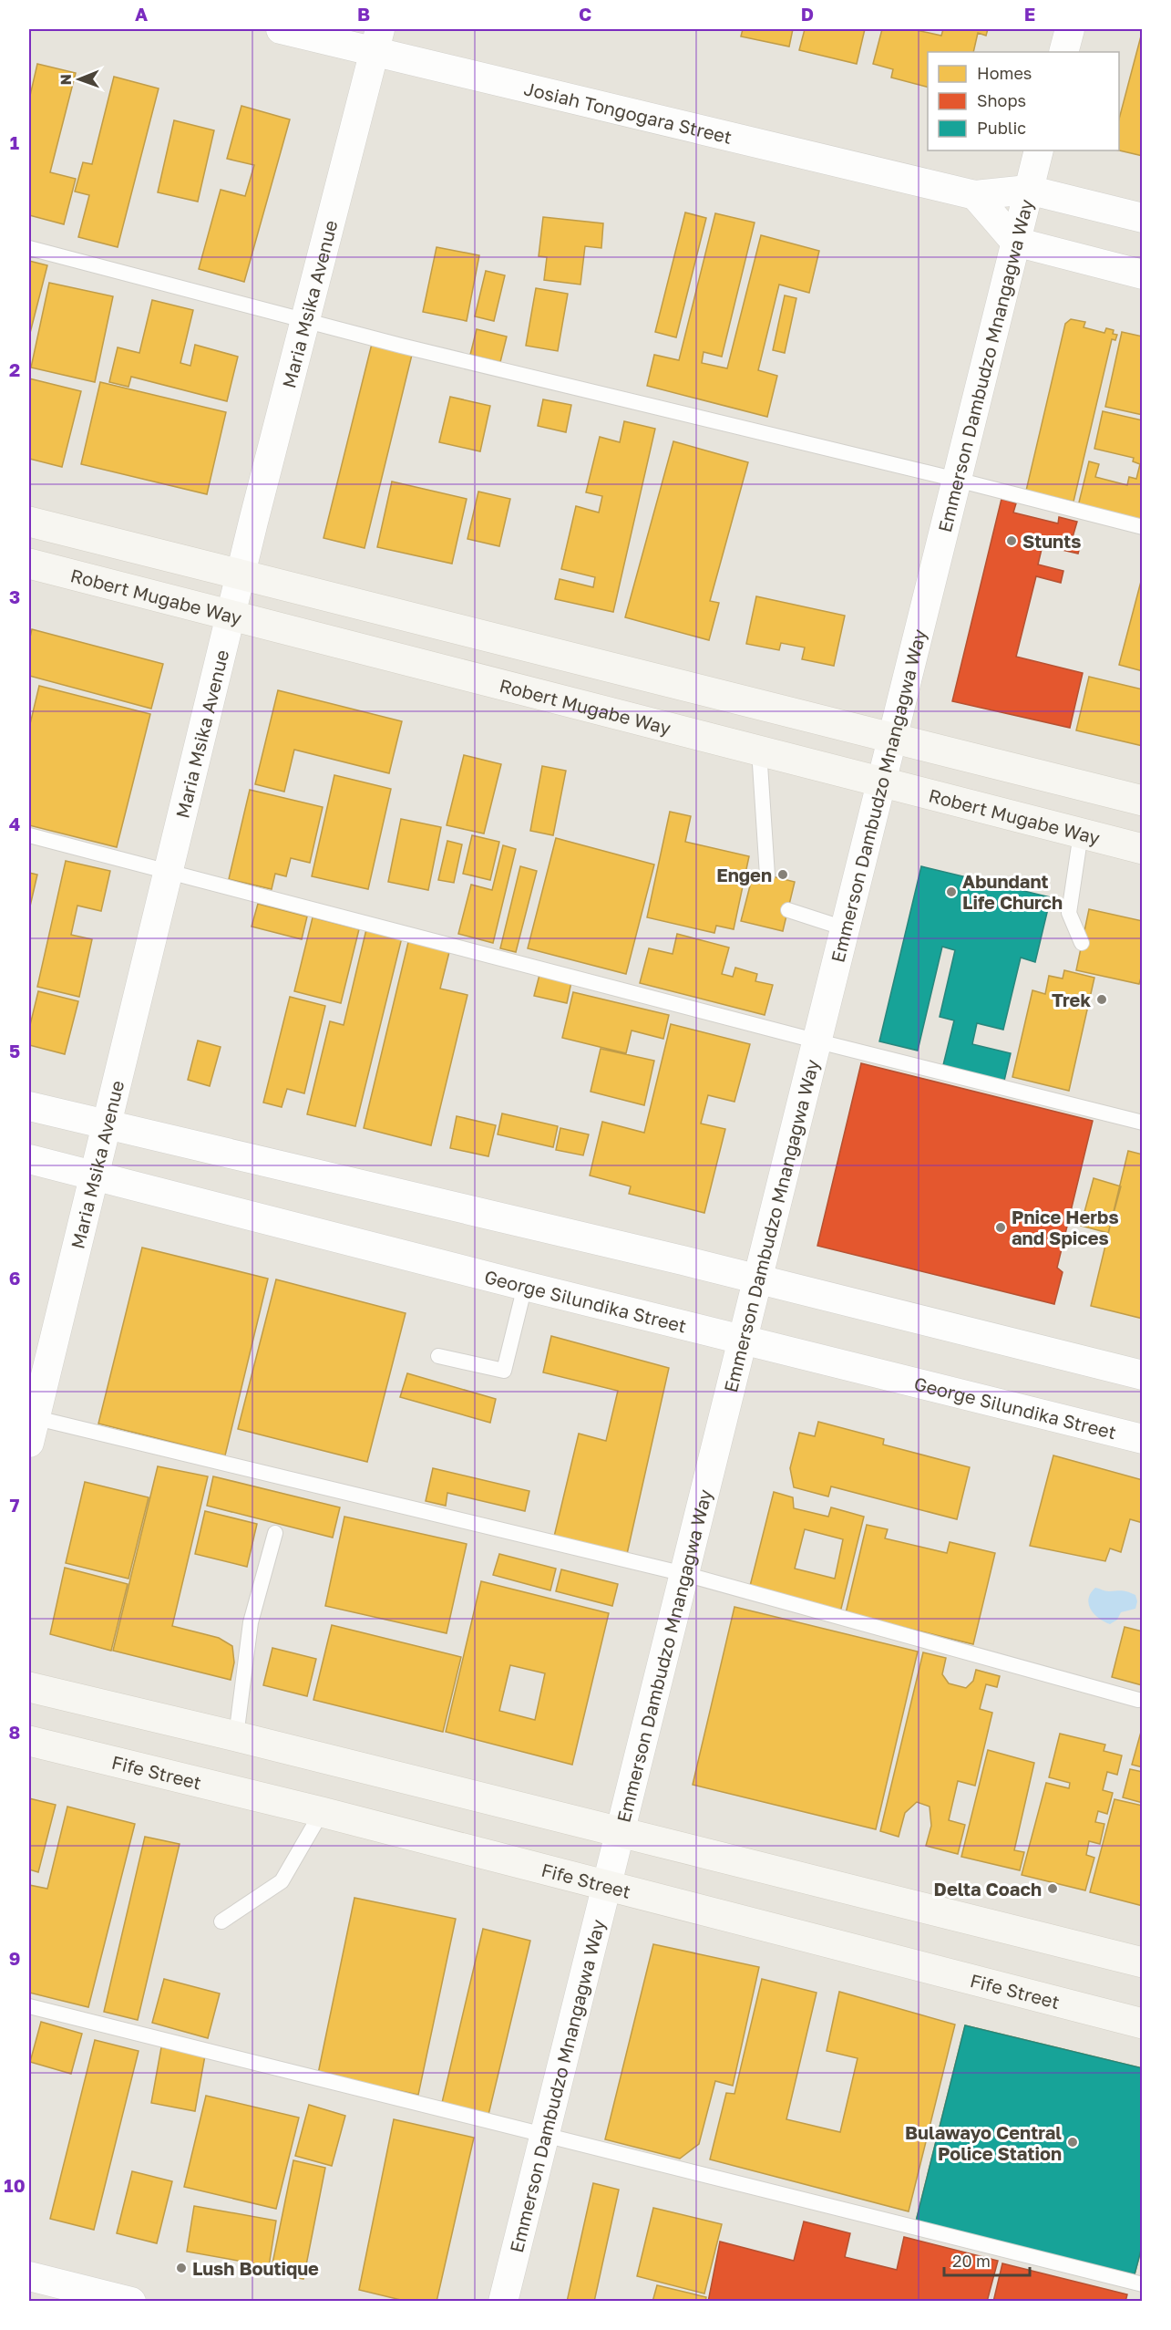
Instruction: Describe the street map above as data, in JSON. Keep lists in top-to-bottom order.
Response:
{
  "streets": {
    "main road": ["Robert Mugabe Way", "Fife Street"],
    "street": [
      "Josiah Tongogara Street",
      "Maria Msika Avenue",
      "Emmerson Dambudzo Mnangagwa Way",
      "George Silundika Street"
    ]
  },
  "crossings": [
    ["Josiah Tongogara Street", "Maria Msika Avenue"],
    ["Josiah Tongogara Street", "Emmerson Dambudzo Mnangagwa Way"],
    ["Maria Msika Avenue", "Robert Mugabe Way"],
    ["Maria Msika Avenue", "George Silundika Street"],
    ["Emmerson Dambudzo Mnangagwa Way", "Robert Mugabe Way"],
    ["Emmerson Dambudzo Mnangagwa Way", "George Silundika Street"],
    ["Emmerson Dambudzo Mnangagwa Way", "Fife Street"]
  ],
  "places": [
    "Stunts",
    "Engen",
    "Abundant Life Church",
    "Trek",
    "Pnice Herbs and Spices",
    "Delta Coach",
    "Bulawayo Central Police Station",
    "Lush Boutique"
  ],
  "legend": ["Homes", "Shops", "Public"],
  "scale_bar": "20 m",
  "north": "left",
  "grid": {
    "columns": [
      "A",
      "B",
      "C",
      "D",
      "E"
    ],
    "rows": [
      "1",
      "2",
      "3",
      "4",
      "5",
      "6",
      "7",
      "8",
      "9",
      "10"
    ]
  }
}
